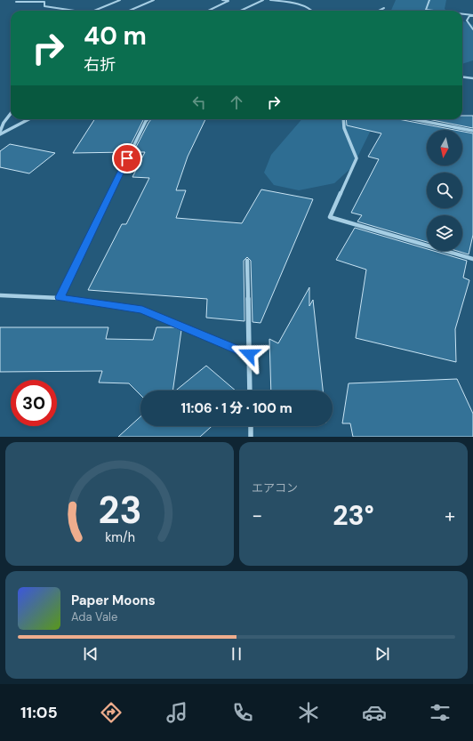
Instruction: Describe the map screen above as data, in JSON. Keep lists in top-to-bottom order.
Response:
{
  "north": "bottom",
  "page": {
    "turn": ["40 m", "右折"],
    "limit": "30",
    "trip": "11:06 · 1 分 · 100 m",
    "tile": "エアコン",
    "heat": ["−", "23°", "+"],
    "song": ["Paper Moons", "Ada Vale"],
    "tabs": "11:05",
    "gauge": ["23", "km/h"]
  }
}
